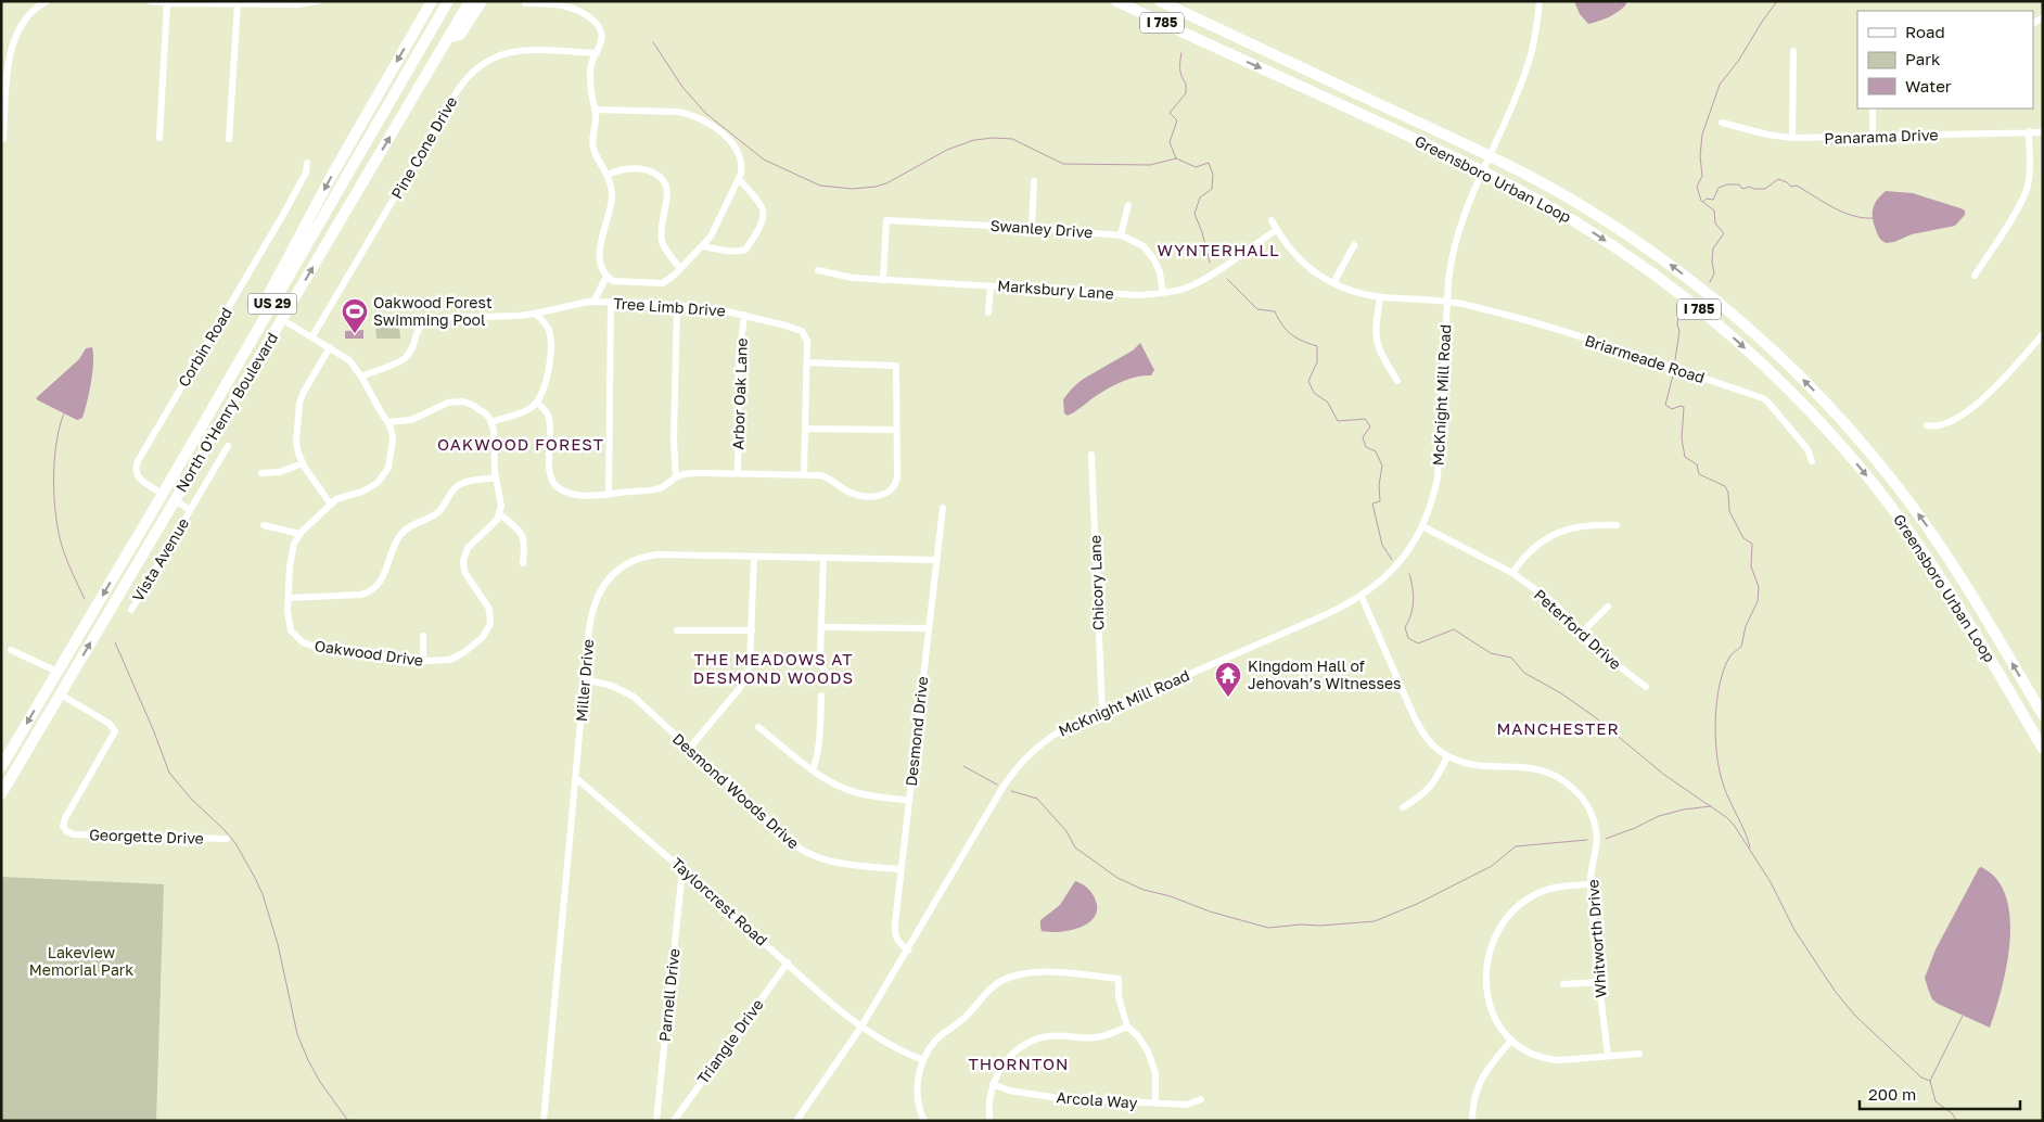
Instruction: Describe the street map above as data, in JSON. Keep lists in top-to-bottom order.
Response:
{
  "streets": {
    "highway": [
      "I 785",
      "Greensboro Urban Loop",
      "US 29",
      "North O'Henry Boulevard"
    ],
    "street": [
      "Panarama Drive",
      "Pine Cone Drive",
      "Swanley Drive",
      "Marksbury Lane",
      "Tree Limb Drive",
      "Corbin Road",
      "Briarmeade Road",
      "Arbor Oak Lane",
      "McKnight Mill Road",
      "Vista Avenue",
      "Chicory Lane",
      "Peterford Drive",
      "Oakwood Drive",
      "Miller Drive",
      "Desmond Drive",
      "Desmond Woods Drive",
      "Georgette Drive",
      "Taylorcrest Road",
      "Whitworth Drive",
      "Parnell Drive",
      "Triangle Drive",
      "Arcola Way"
    ]
  },
  "crossings": [
    ["Pine Cone Drive", "Oakwood Drive"],
    ["Swanley Drive", "Marksbury Lane"],
    ["Marksbury Lane", "Briarmeade Road"],
    ["Tree Limb Drive", "Arbor Oak Lane"],
    ["Tree Limb Drive", "Oakwood Drive"],
    ["Corbin Road", "North O'Henry Boulevard"],
    ["Briarmeade Road", "McKnight Mill Road"],
    ["McKnight Mill Road", "Chicory Lane"],
    ["McKnight Mill Road", "Peterford Drive"],
    ["McKnight Mill Road", "Desmond Drive"],
    ["McKnight Mill Road", "Taylorcrest Road"],
    ["McKnight Mill Road", "Whitworth Drive"],
    ["North O'Henry Boulevard", "Vista Avenue"],
    ["North O'Henry Boulevard", "Oakwood Drive"],
    ["North O'Henry Boulevard", "Georgette Drive"],
    ["Miller Drive", "Desmond Drive"],
    ["Miller Drive", "Desmond Woods Drive"],
    ["Miller Drive", "Taylorcrest Road"],
    ["Desmond Drive", "Desmond Woods Drive"],
    ["Taylorcrest Road", "Parnell Drive"],
    ["Taylorcrest Road", "Triangle Drive"]
  ],
  "districts": [
    "WYNTERHALL",
    "OAKWOOD FOREST",
    "THE MEADOWS AT DESMOND WOODS",
    "MANCHESTER",
    "THORNTON"
  ],
  "parks": ["Lakeview Memorial Park"],
  "places": {
    "sports": ["Oakwood Forest Swimming Pool"],
    "temple": ["Kingdom Hall of Jehovah’s Witnesses"]
  },
  "legend": ["Road", "Park", "Water"],
  "scale_bar": "200 m"
}
